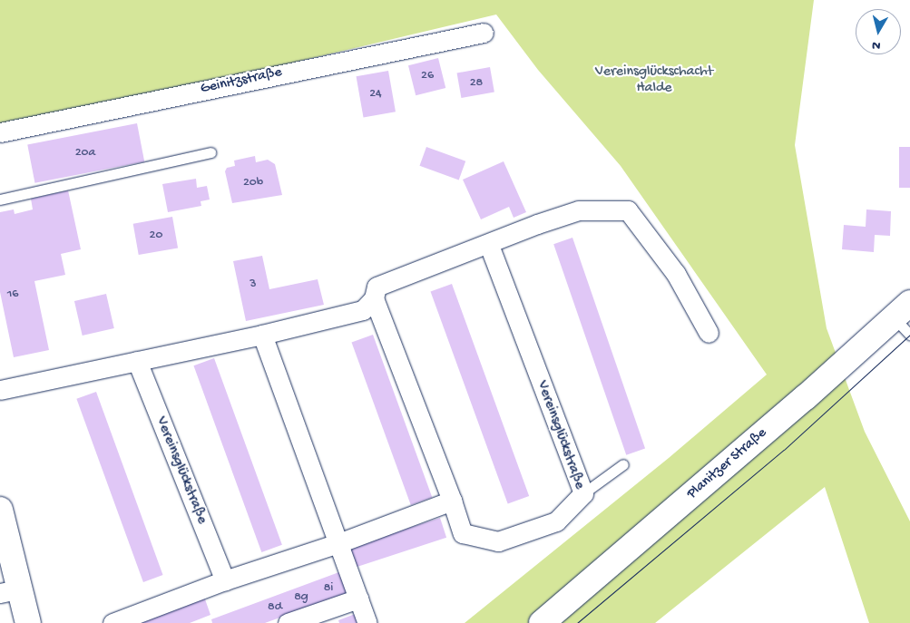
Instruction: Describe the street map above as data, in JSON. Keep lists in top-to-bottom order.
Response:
{
  "streets": {
    "main road": ["Planitzer Straße"],
    "street": ["Geinitzstraße", "Vereinsglückstraße"]
  },
  "parks": ["Vereinsglückschacht Halde"],
  "house_numbers": [
    "26",
    "28",
    "24",
    "20a",
    "20b",
    "20",
    "3",
    "16",
    "8i",
    "8g",
    "8d"
  ],
  "north": "bottom"
}
